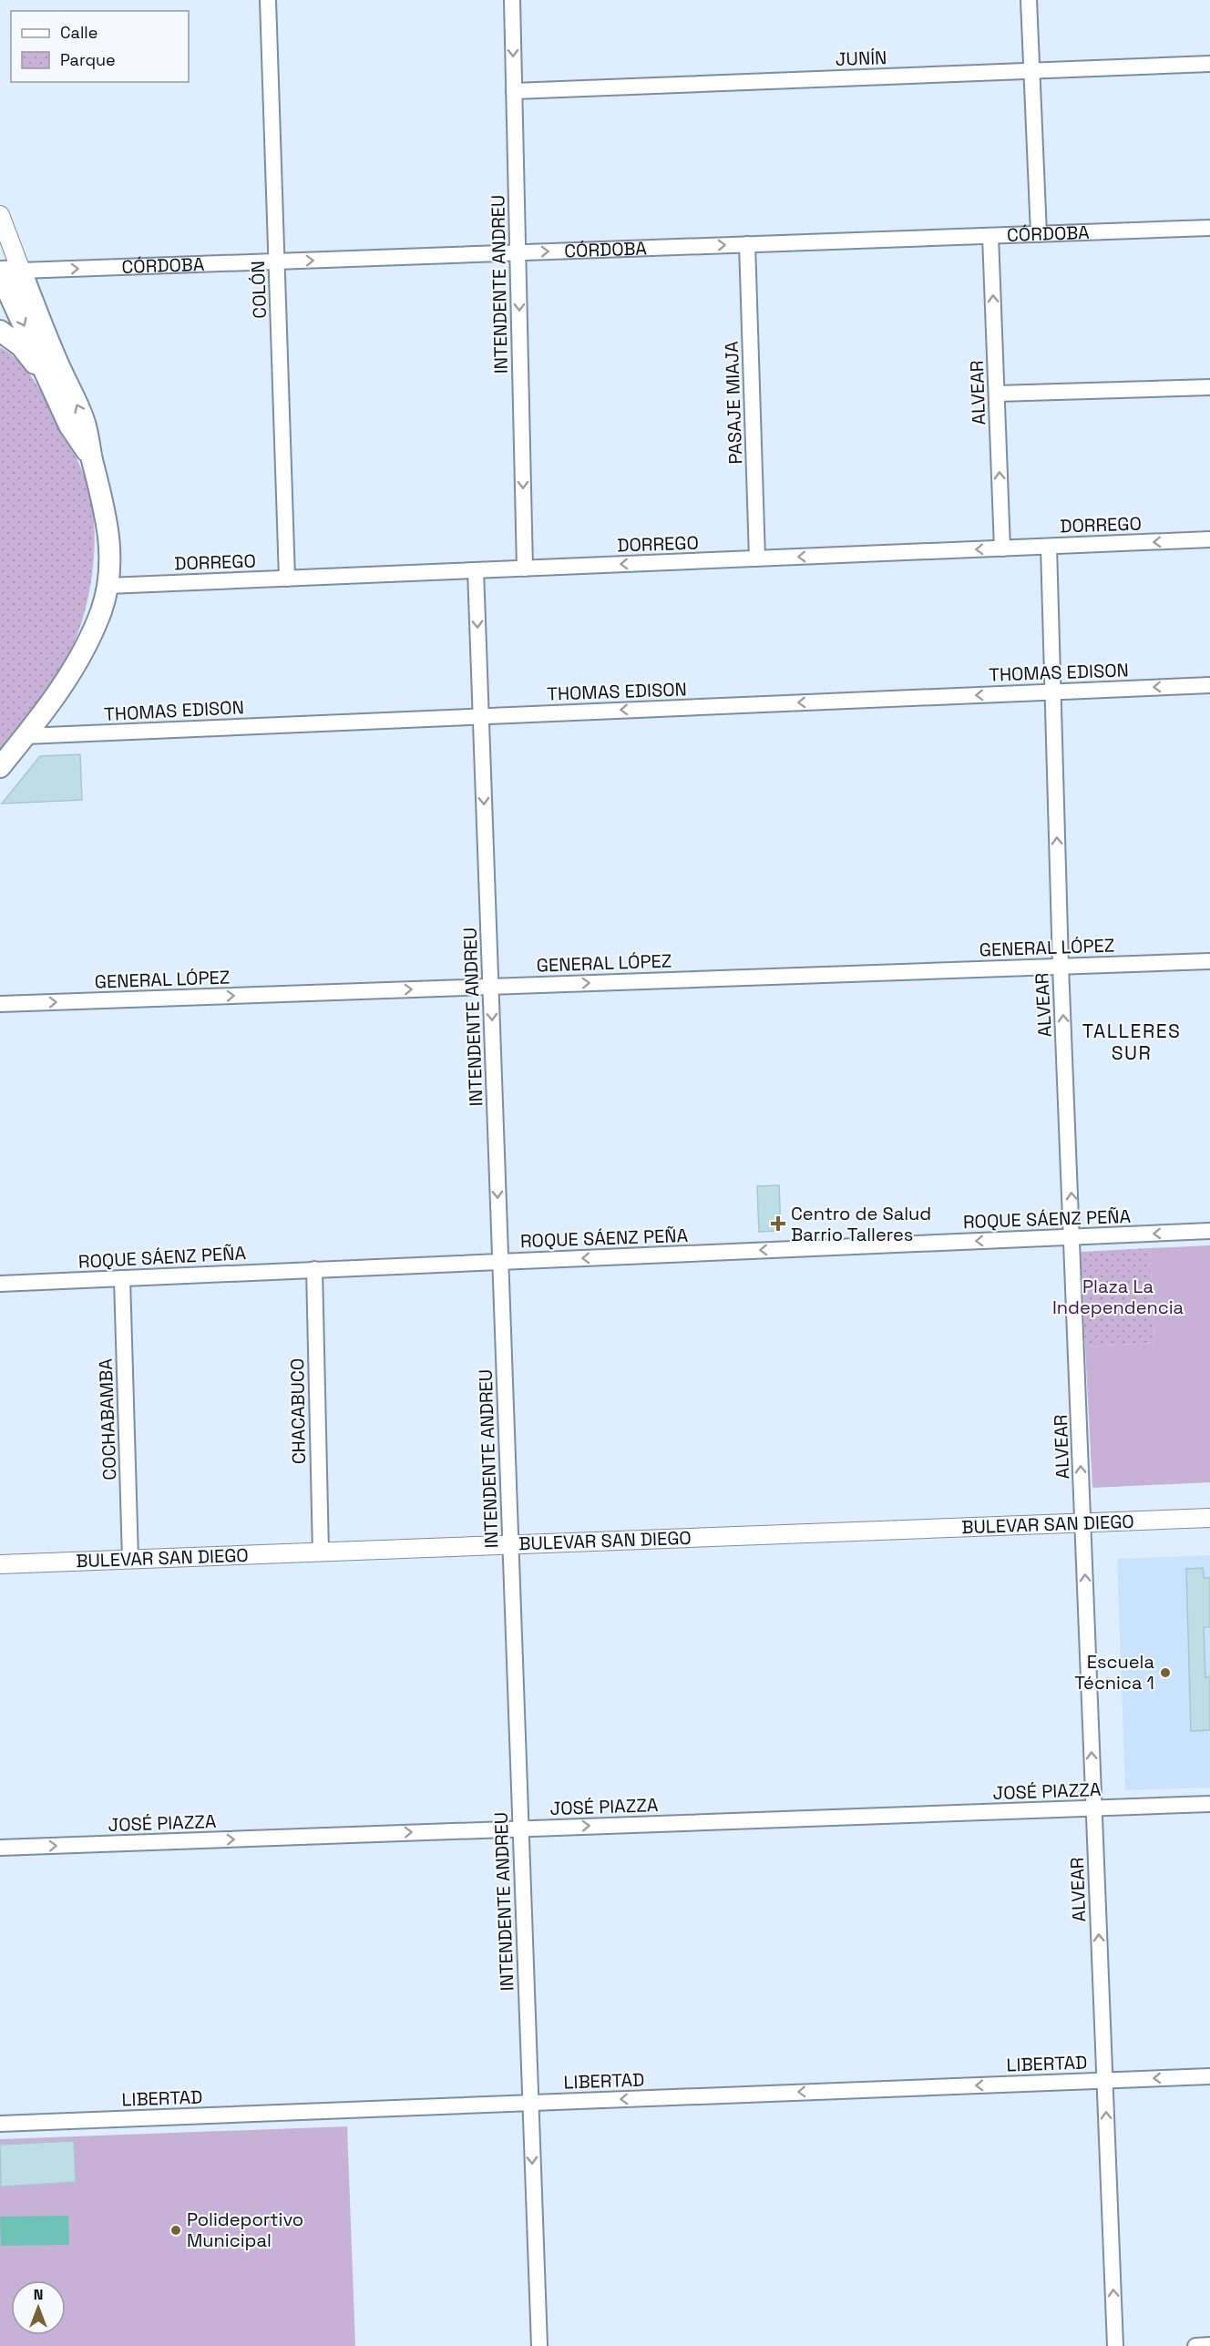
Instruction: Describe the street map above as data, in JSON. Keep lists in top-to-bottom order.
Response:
{
  "streets": {
    "main road": ["CÓRDOBA"],
    "street": [
      "JUNÍN",
      "INTENDENTE ANDREU",
      "COLÓN",
      "ALVEAR",
      "PASAJE MIAJA",
      "DORREGO",
      "THOMAS EDISON",
      "GENERAL LÓPEZ",
      "ROQUE SÁENZ PEÑA",
      "CHACABUCO",
      "COCHABAMBA",
      "BULEVAR SAN DIEGO",
      "JOSÉ PIAZZA",
      "LIBERTAD"
    ]
  },
  "crossings": [
    ["JUNÍN", "INTENDENTE ANDREU"],
    ["CÓRDOBA", "INTENDENTE ANDREU"],
    ["CÓRDOBA", "COLÓN"],
    ["CÓRDOBA", "ALVEAR"],
    ["CÓRDOBA", "PASAJE MIAJA"],
    ["INTENDENTE ANDREU", "DORREGO"],
    ["INTENDENTE ANDREU", "THOMAS EDISON"],
    ["INTENDENTE ANDREU", "GENERAL LÓPEZ"],
    ["INTENDENTE ANDREU", "ROQUE SÁENZ PEÑA"],
    ["INTENDENTE ANDREU", "BULEVAR SAN DIEGO"],
    ["INTENDENTE ANDREU", "JOSÉ PIAZZA"],
    ["INTENDENTE ANDREU", "LIBERTAD"],
    ["COLÓN", "DORREGO"],
    ["ALVEAR", "DORREGO"],
    ["ALVEAR", "THOMAS EDISON"],
    ["ALVEAR", "GENERAL LÓPEZ"],
    ["ALVEAR", "ROQUE SÁENZ PEÑA"],
    ["ALVEAR", "BULEVAR SAN DIEGO"],
    ["ALVEAR", "JOSÉ PIAZZA"],
    ["ALVEAR", "LIBERTAD"],
    ["PASAJE MIAJA", "DORREGO"],
    ["ROQUE SÁENZ PEÑA", "CHACABUCO"],
    ["ROQUE SÁENZ PEÑA", "COCHABAMBA"],
    ["CHACABUCO", "BULEVAR SAN DIEGO"],
    ["COCHABAMBA", "BULEVAR SAN DIEGO"]
  ],
  "one_way": [
    "CÓRDOBA",
    "INTENDENTE ANDREU",
    "ALVEAR",
    "DORREGO",
    "THOMAS EDISON",
    "GENERAL LÓPEZ",
    "ROQUE SÁENZ PEÑA",
    "JOSÉ PIAZZA",
    "LIBERTAD"
  ],
  "districts": ["TALLERES SUR"],
  "parks": ["Plaza La Independencia"],
  "places": {
    "health": ["Centro de Salud Barrio Talleres"],
    "other": ["Escuela Técnica 1", "Polideportivo Municipal"]
  },
  "legend": ["Calle", "Parque"],
  "north": "top"
}
